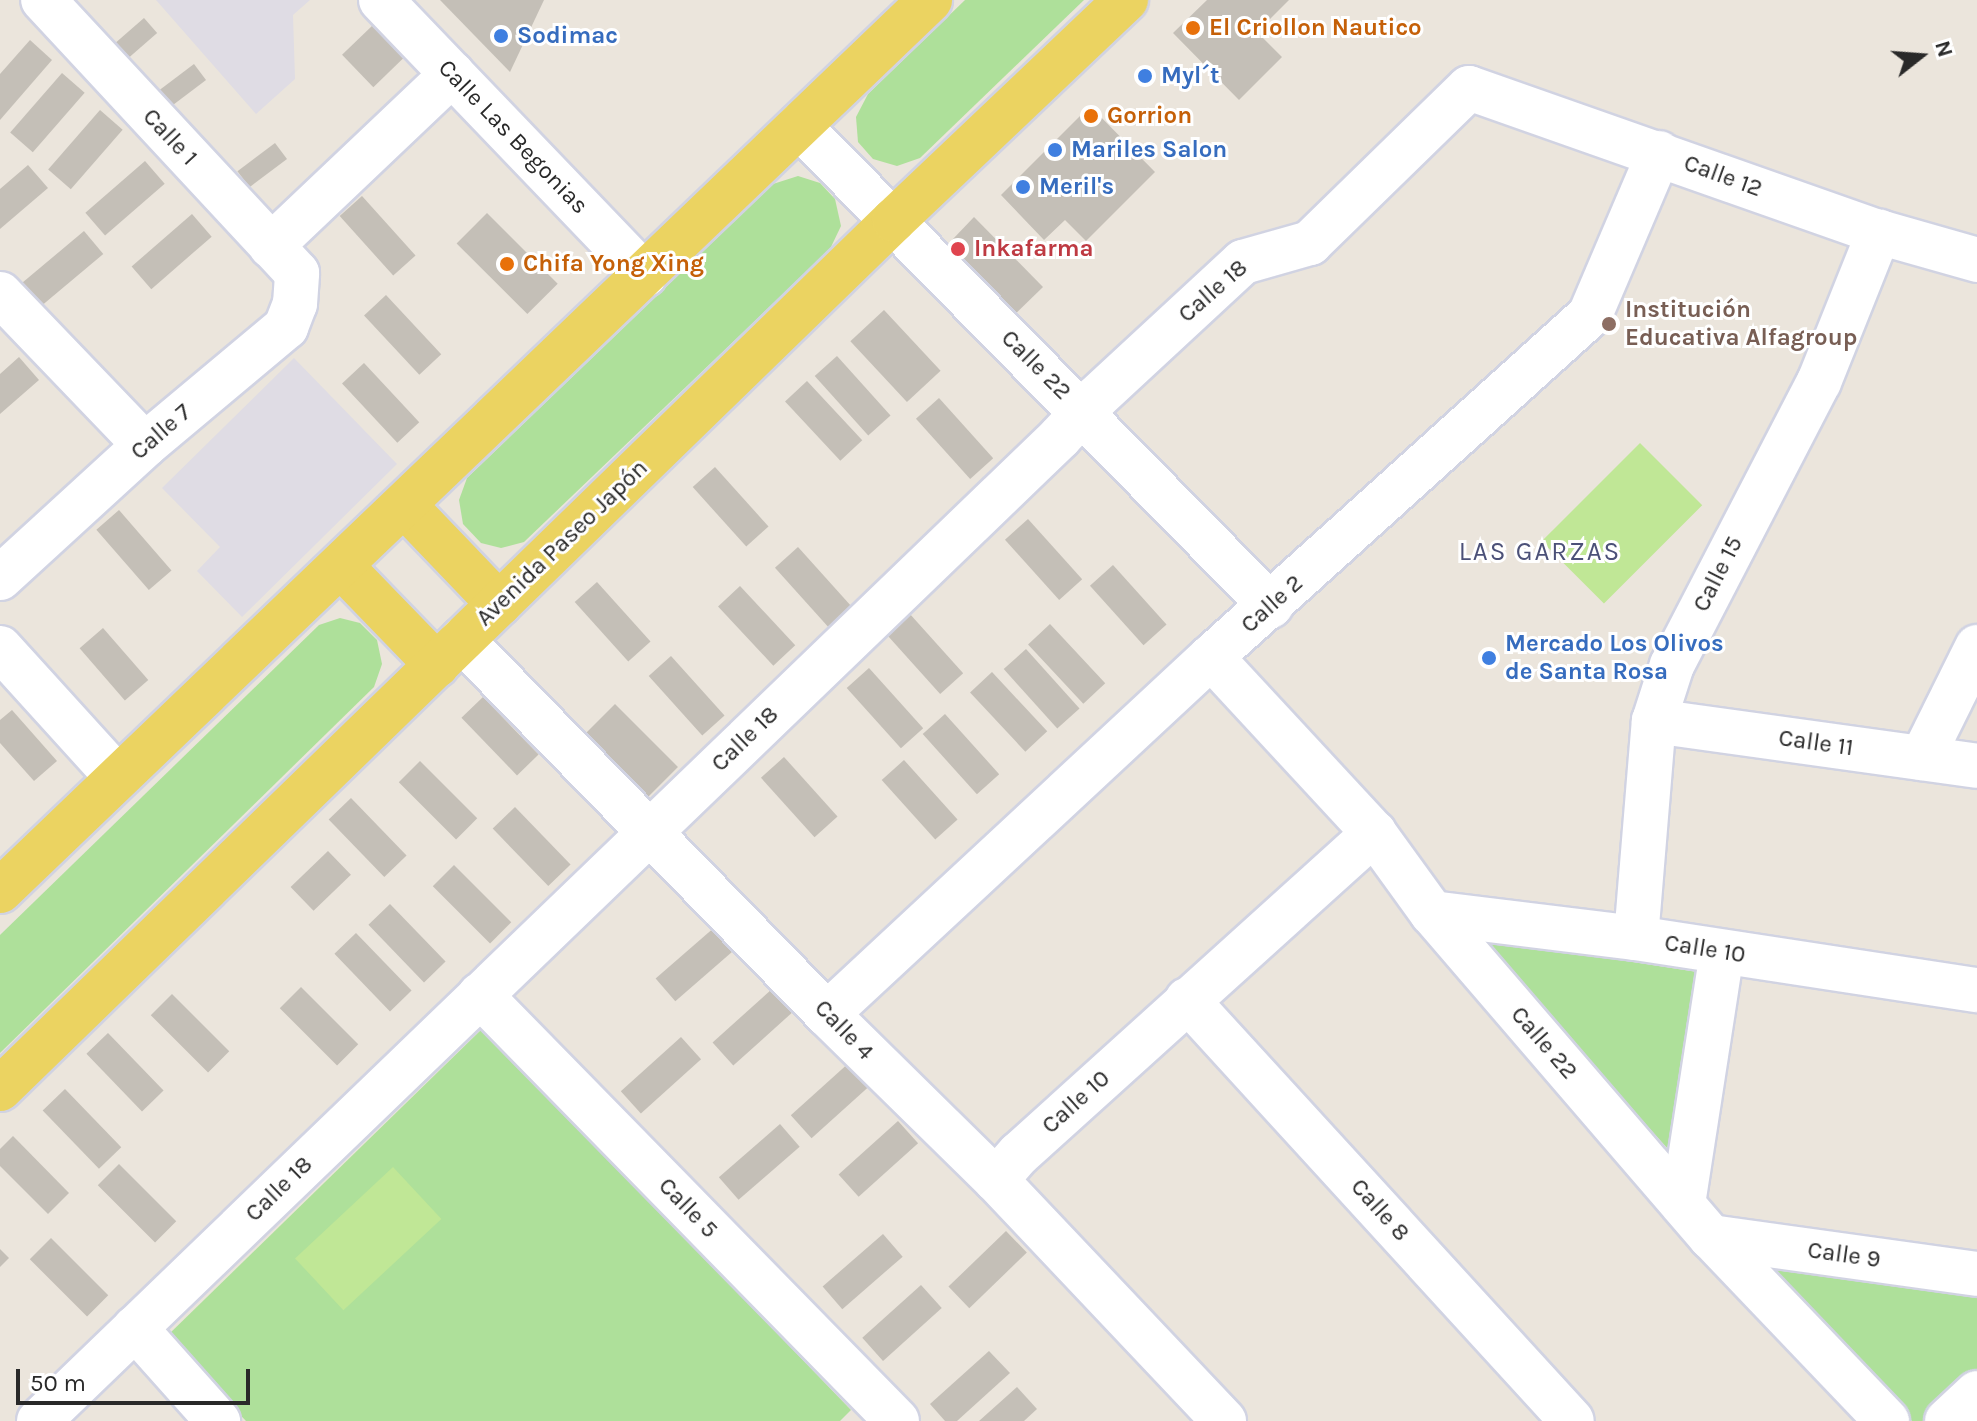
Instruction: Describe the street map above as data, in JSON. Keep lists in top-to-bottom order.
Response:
{
  "streets": {
    "main road": ["Avenida Paseo Japón"],
    "street": [
      "Calle 1",
      "Calle Las Begonias",
      "Calle 12",
      "Calle 18",
      "Calle 22",
      "Calle 7",
      "Calle 15",
      "Calle 2",
      "Calle 11",
      "Calle 10",
      "Calle 4",
      "Calle 5",
      "Calle 8",
      "Calle 9"
    ]
  },
  "crossings": [
    ["Calle 1", "Calle 7"],
    ["Calle 12", "Calle 18"],
    ["Calle 12", "Calle 15"],
    ["Calle 12", "Calle 2"],
    ["Calle 18", "Calle 22"],
    ["Calle 18", "Calle 4"],
    ["Calle 18", "Calle 5"],
    ["Calle 22", "Avenida Paseo Japón"],
    ["Calle 22", "Calle 2"],
    ["Calle 22", "Calle 10"],
    ["Calle 22", "Calle 9"],
    ["Avenida Paseo Japón", "Calle 4"],
    ["Calle 15", "Calle 11"],
    ["Calle 15", "Calle 10"],
    ["Calle 2", "Calle 4"],
    ["Calle 10", "Calle 4"],
    ["Calle 10", "Calle 8"]
  ],
  "districts": ["LAS GARZAS"],
  "places": [
    "El Criollon Nautico",
    "Sodimac",
    "Myl´t",
    "Gorrion",
    "Mariles Salon",
    "Meril's",
    "Inkafarma",
    "Chifa Yong Xing",
    "Institución Educativa Alfagroup",
    "Mercado Los Olivos de Santa Rosa"
  ],
  "scale_bar": "50 m",
  "north": "right"
}
